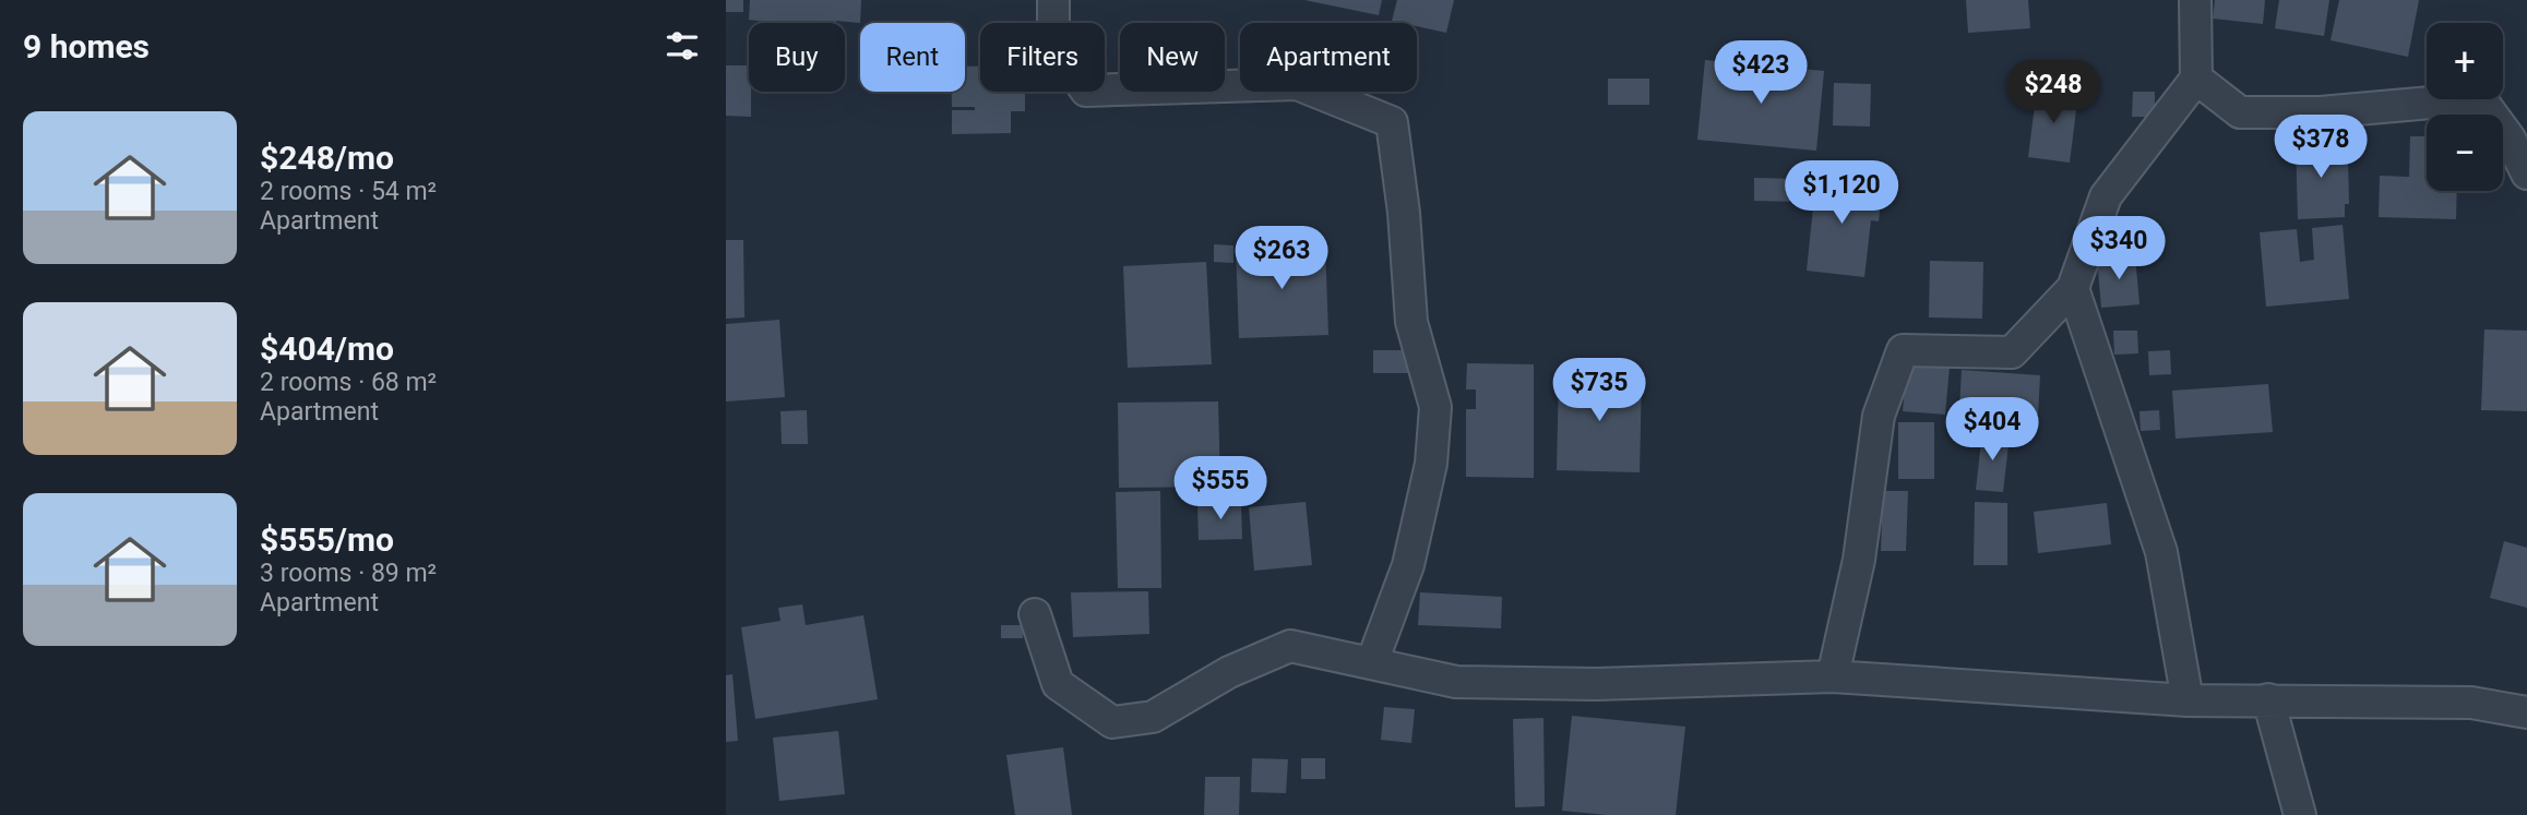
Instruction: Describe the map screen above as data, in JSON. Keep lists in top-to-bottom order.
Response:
{
  "page": {
    "heading": "9 homes",
    "map_buttons": ["+", "−"],
    "chip": [
      "Buy",
      "Rent",
      "Filters",
      "New",
      "Apartment"
    ],
    "price": [
      "$423",
      "$248",
      "$378",
      "$1,120",
      "$340",
      "$263",
      "$735",
      "$404",
      "$555"
    ],
    "list": [
      {
        "name": "$248/mo",
        "note": "2 rooms · 54 m² · Apartment"
      },
      {
        "name": "$404/mo",
        "note": "2 rooms · 68 m² · Apartment"
      },
      {
        "name": "$555/mo",
        "note": "3 rooms · 89 m² · Apartment"
      }
    ]
  }
}
